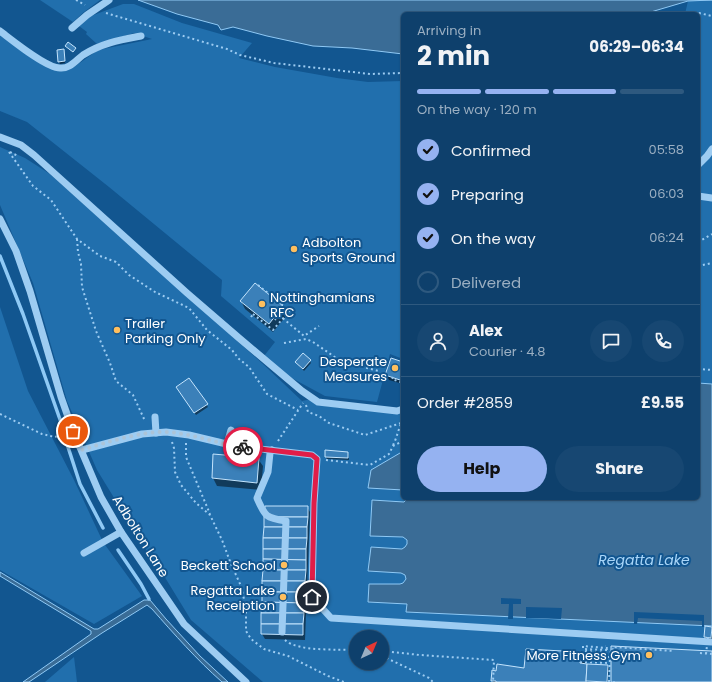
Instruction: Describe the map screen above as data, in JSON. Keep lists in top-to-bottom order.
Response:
{
  "streets": {
    "street": ["Adbolton Lane"]
  },
  "water": ["Regatta Lake"],
  "places": [
    "Adbolton Sports Ground",
    "Nottinghamians RFC",
    "Trailer Parking Only",
    "Desperate Measures",
    "Beckett School",
    "Regatta Lake Receiption",
    "More Fitness Gym"
  ],
  "north": "top right",
  "page": {
    "heading": ["2 min", "Arriving in", "06:29–06:34"],
    "panel": [
      "Alex",
      "Courier · 4.8",
      "Order #2859",
      "£9.55"
    ],
    "bar": "On the way · 120 m",
    "list": [
      ["Confirmed", "05:58"],
      ["Preparing", "06:03"],
      ["On the way", "06:24"],
      "Delivered"
    ],
    "buttons": ["Help", "Share"]
  }
}
